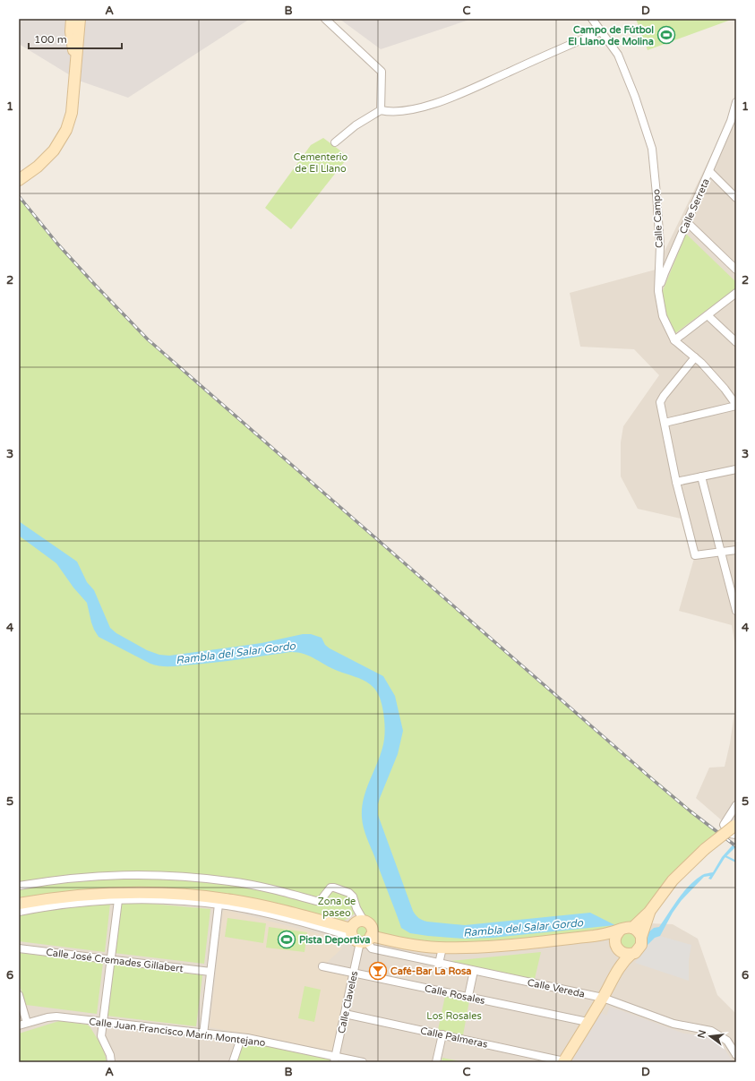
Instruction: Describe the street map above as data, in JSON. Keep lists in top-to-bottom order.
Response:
{
  "streets": {
    "street": [
      "Calle Serreta",
      "Calle Campo",
      "Calle José Cremades Gillabert",
      "Calle Vereda",
      "Calle Rosales",
      "Calle Claveles",
      "Calle Juan Francisco Marín Montejano",
      "Calle Palmeras"
    ]
  },
  "crossings": [
    ["Calle Serreta", "Calle Campo"],
    ["Calle Vereda", "Calle Claveles"],
    ["Calle Rosales", "Calle Claveles"],
    ["Calle Claveles", "Calle Juan Francisco Marín Montejano"],
    ["Calle Claveles", "Calle Palmeras"]
  ],
  "water": ["Rambla del Salar Gordo"],
  "parks": ["Cementerio de El Llano", "Zona de paseo", "Los Rosales"],
  "places": {
    "sports": ["Campo de Fútbol El Llano de Molina", "Pista Deportiva"],
    "bar": ["Café-Bar La Rosa"]
  },
  "scale_bar": "100 m",
  "north": "left",
  "grid": {
    "columns": [
      "A",
      "B",
      "C",
      "D"
    ],
    "rows": [
      "1",
      "2",
      "3",
      "4",
      "5",
      "6"
    ]
  }
}
